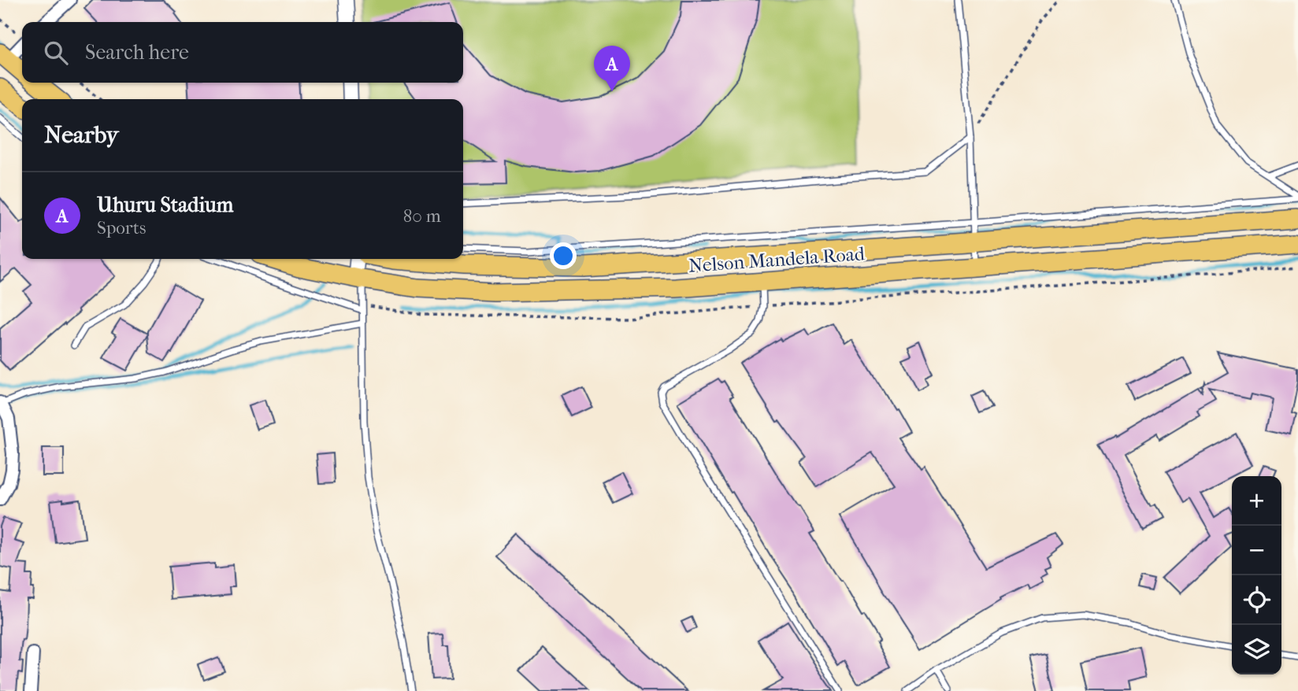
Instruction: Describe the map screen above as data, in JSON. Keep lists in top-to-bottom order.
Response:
{
  "streets": {
    "main road": ["Nelson Mandela Road"]
  },
  "page": {
    "search": "Search here",
    "pins": "A",
    "heading": "Nearby",
    "list": [
      {
        "mark": "A",
        "name": "Uhuru Stadium",
        "note": "Sports",
        "value": "80 m"
      }
    ],
    "map_buttons": ["+", "−"]
  }
}
